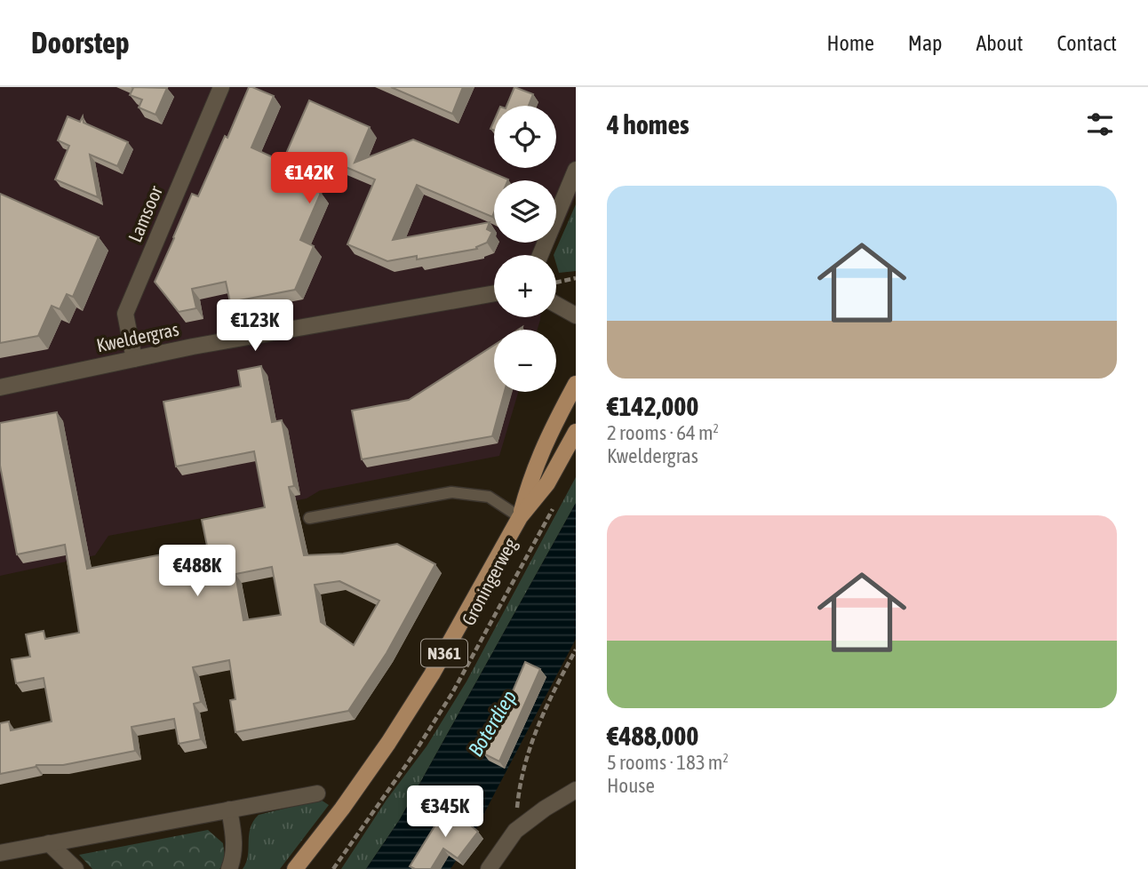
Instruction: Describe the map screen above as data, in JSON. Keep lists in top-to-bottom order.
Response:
{
  "streets": {
    "main road": ["Groningerweg", "N361"],
    "street": ["Lamsoor", "Kweldergras"]
  },
  "crossings": [
    ["Lamsoor", "Kweldergras"]
  ],
  "water": ["Boterdiep"],
  "page": {
    "header": "Doorstep",
    "nav": [
      "Home",
      "Map",
      "About",
      "Contact"
    ],
    "heading": "4 homes",
    "map_buttons": ["+", "−"],
    "price": [
      "€142K",
      "€123K",
      "€488K",
      "€345K"
    ],
    "list": [
      {
        "name": "€142,000",
        "note": "2 rooms · 64 m² · Kweldergras"
      },
      {
        "name": "€488,000",
        "note": "5 rooms · 183 m² · House"
      }
    ]
  }
}
